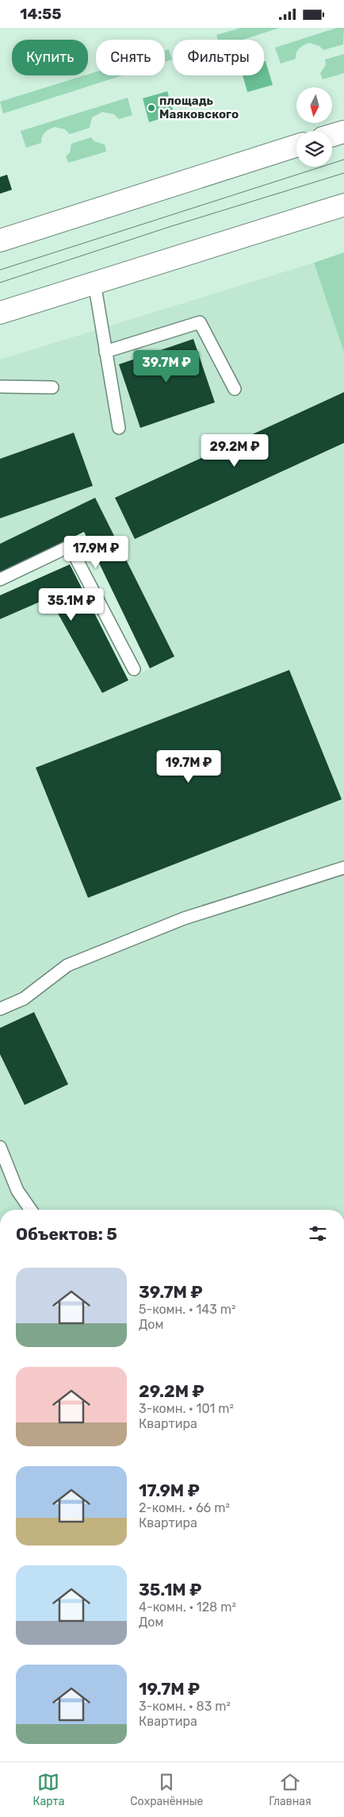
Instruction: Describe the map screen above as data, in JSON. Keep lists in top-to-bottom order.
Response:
{
  "places": ["площадь Маяковского"],
  "north": "bottom",
  "page": {
    "status": "14:55",
    "chip": ["Купить", "Снять", "Фильтры"],
    "price": [
      "39.7M ₽",
      "29.2M ₽",
      "17.9M ₽",
      "35.1M ₽",
      "19.7M ₽"
    ],
    "heading": "Объектов: 5",
    "list": [
      {
        "name": "39.7M ₽",
        "note": "5-комн. · 143 m² · Дом"
      },
      {
        "name": "29.2M ₽",
        "note": "3-комн. · 101 m² · Квартира"
      },
      {
        "name": "17.9M ₽",
        "note": "2-комн. · 66 m² · Квартира"
      },
      {
        "name": "35.1M ₽",
        "note": "4-комн. · 128 m² · Дом"
      },
      {
        "name": "19.7M ₽",
        "note": "3-комн. · 83 m² · Квартира"
      }
    ],
    "tabs": ["Карта", "Сохранённые", "Главная"]
  }
}
